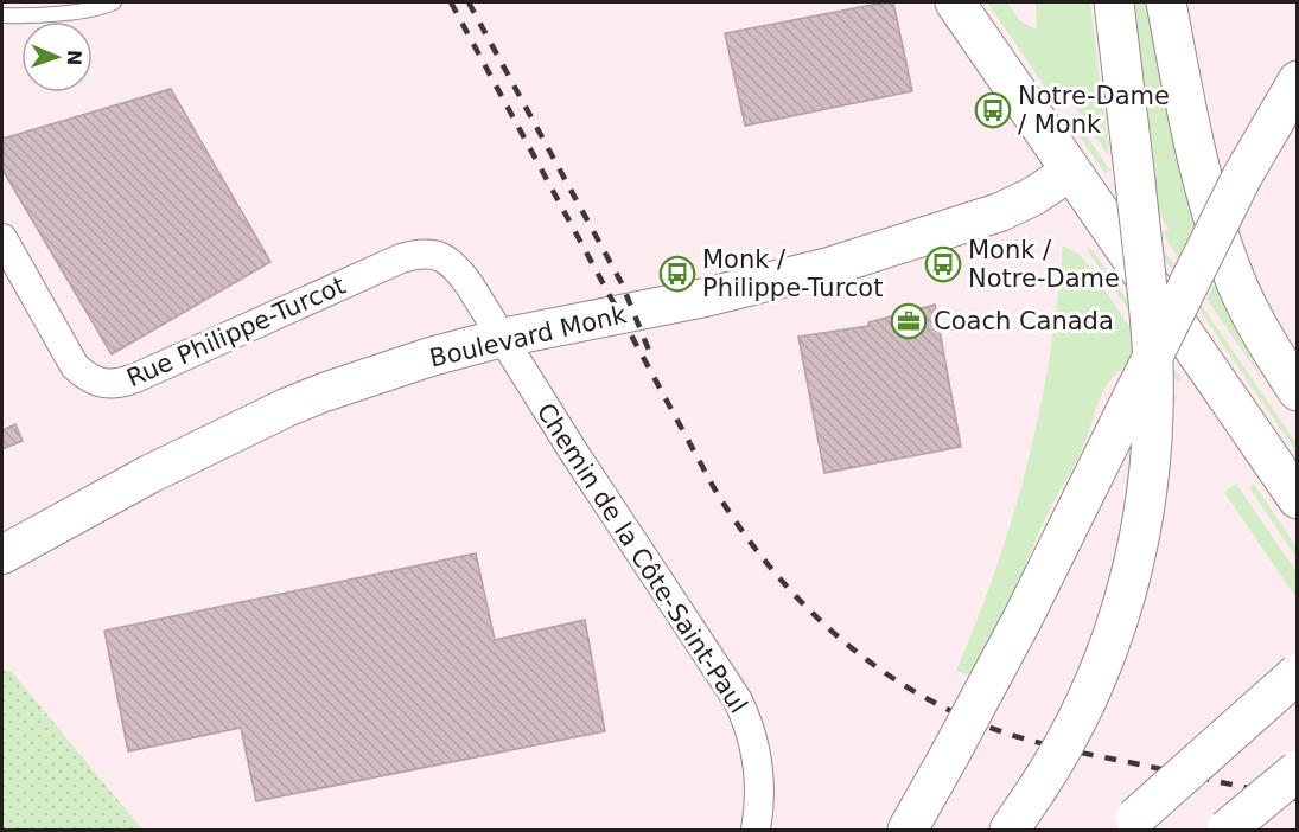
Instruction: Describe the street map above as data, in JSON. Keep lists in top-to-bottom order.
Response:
{
  "streets": {
    "street": ["Rue Philippe-Turcot", "Boulevard Monk", "Chemin de la Côte-Saint-Paul"]
  },
  "crossings": [
    ["Rue Philippe-Turcot", "Boulevard Monk"],
    ["Rue Philippe-Turcot", "Chemin de la Côte-Saint-Paul"],
    ["Boulevard Monk", "Chemin de la Côte-Saint-Paul"]
  ],
  "places": {
    "bus stop": ["Notre-Dame / Monk", "Monk / Notre-Dame", "Monk / Philippe-Turcot"],
    "office": ["Coach Canada"]
  },
  "north": "right"
}
